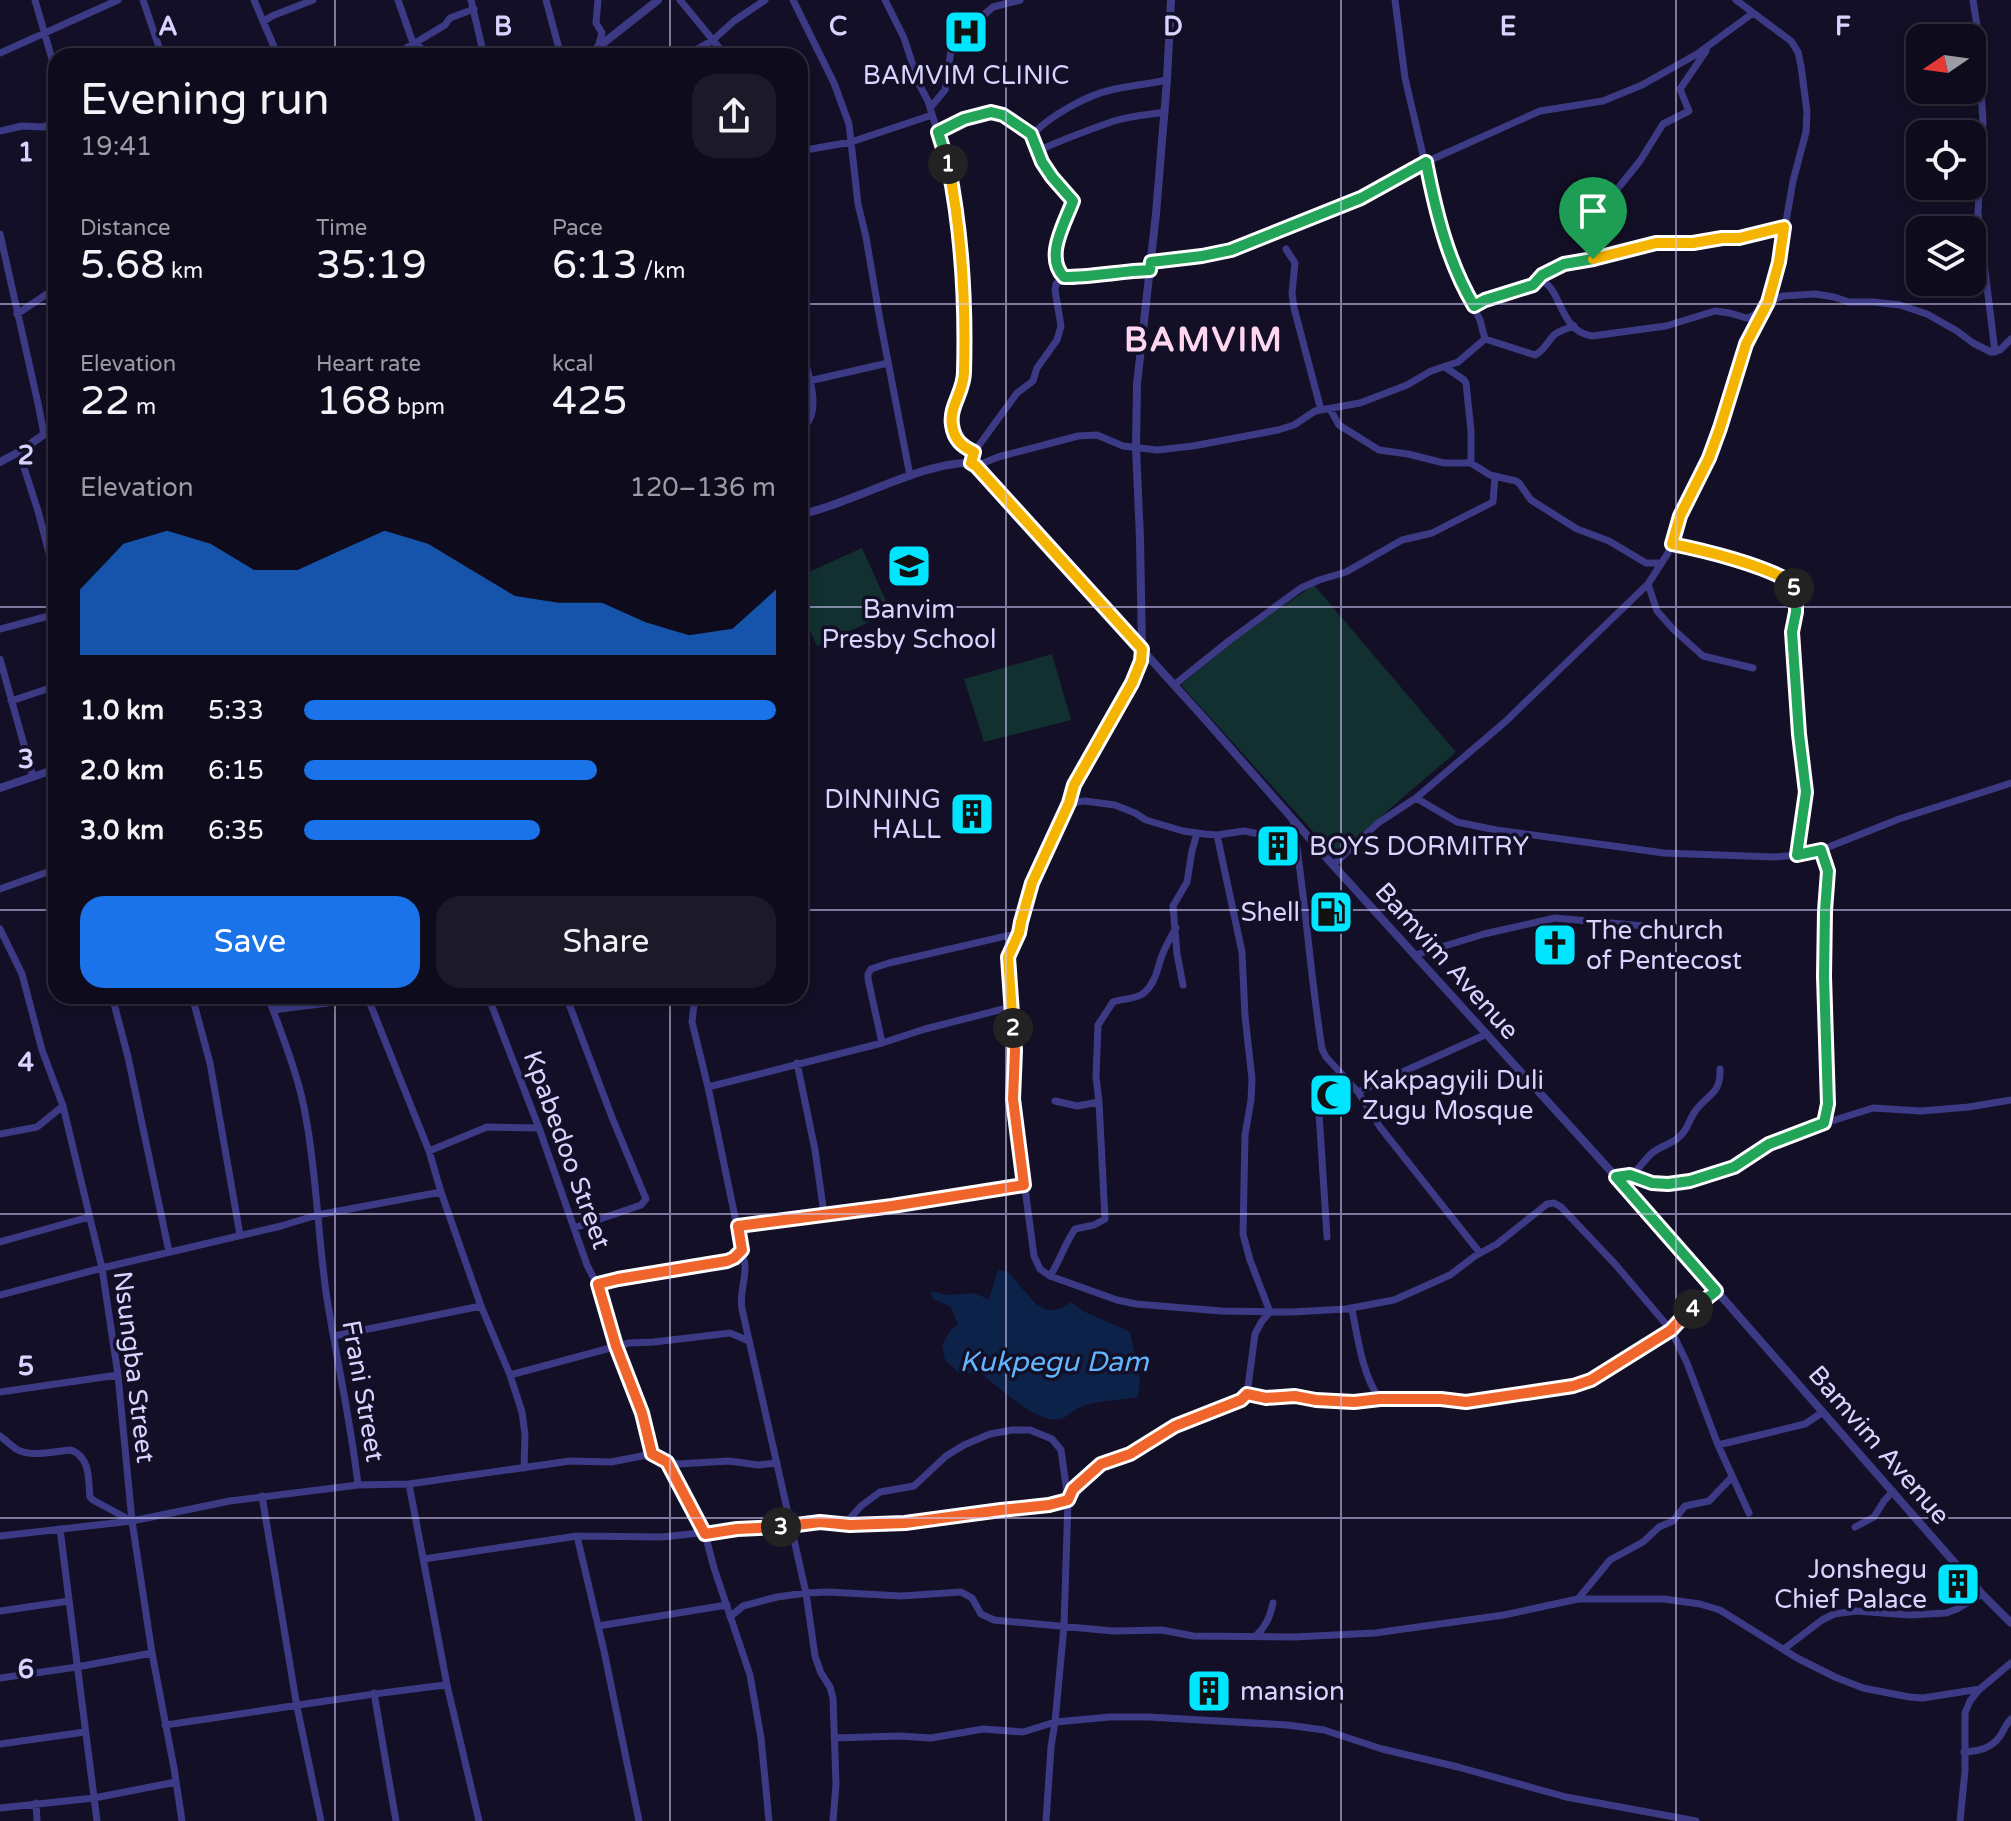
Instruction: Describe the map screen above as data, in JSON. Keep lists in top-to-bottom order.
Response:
{
  "streets": {
    "street": [
      "Bamvim Avenue",
      "Kpabedoo Street",
      "Nsungba Street",
      "Frani Street"
    ]
  },
  "crossings": [
    ["Nsungba Street", "Frani Street"]
  ],
  "districts": ["BAMVIM"],
  "water": ["Kukpegu Dam"],
  "places": {
    "hospital": ["BAMVIM CLINIC"],
    "school or university": ["Banvim Presby School"],
    "building": [
      "DINNING HALL",
      "BOYS DORMITRY",
      "Jonshegu Chief Palace",
      "mansion"
    ],
    "fuel station": ["Shell"],
    "church": ["The church of Pentecost"],
    "mosque": ["Kakpagyili Duli Zugu Mosque"]
  },
  "north": "left",
  "page": {
    "heading": ["Evening run", "19:41"],
    "pins": [
      "1",
      "5",
      "2",
      "4",
      "3"
    ],
    "stats": [
      ["Distance", "5.68 km"],
      ["Time", "35:19"],
      ["Pace", "6:13 /km"],
      ["Elevation", "22 m"],
      ["Heart rate", "168 bpm"],
      ["kcal", "425"]
    ],
    "chart": ["Elevation", "120–136 m"],
    "list": [
      {
        "name": "1.0 km",
        "note": "5:33"
      },
      {
        "name": "2.0 km",
        "note": "6:15"
      },
      {
        "name": "3.0 km",
        "note": "6:35"
      }
    ],
    "buttons": ["Save", "Share"]
  },
  "grid": {
    "columns": [
      "A",
      "B",
      "C",
      "D",
      "E",
      "F"
    ],
    "rows": [
      "1",
      "2",
      "3",
      "4",
      "5",
      "6"
    ]
  }
}
